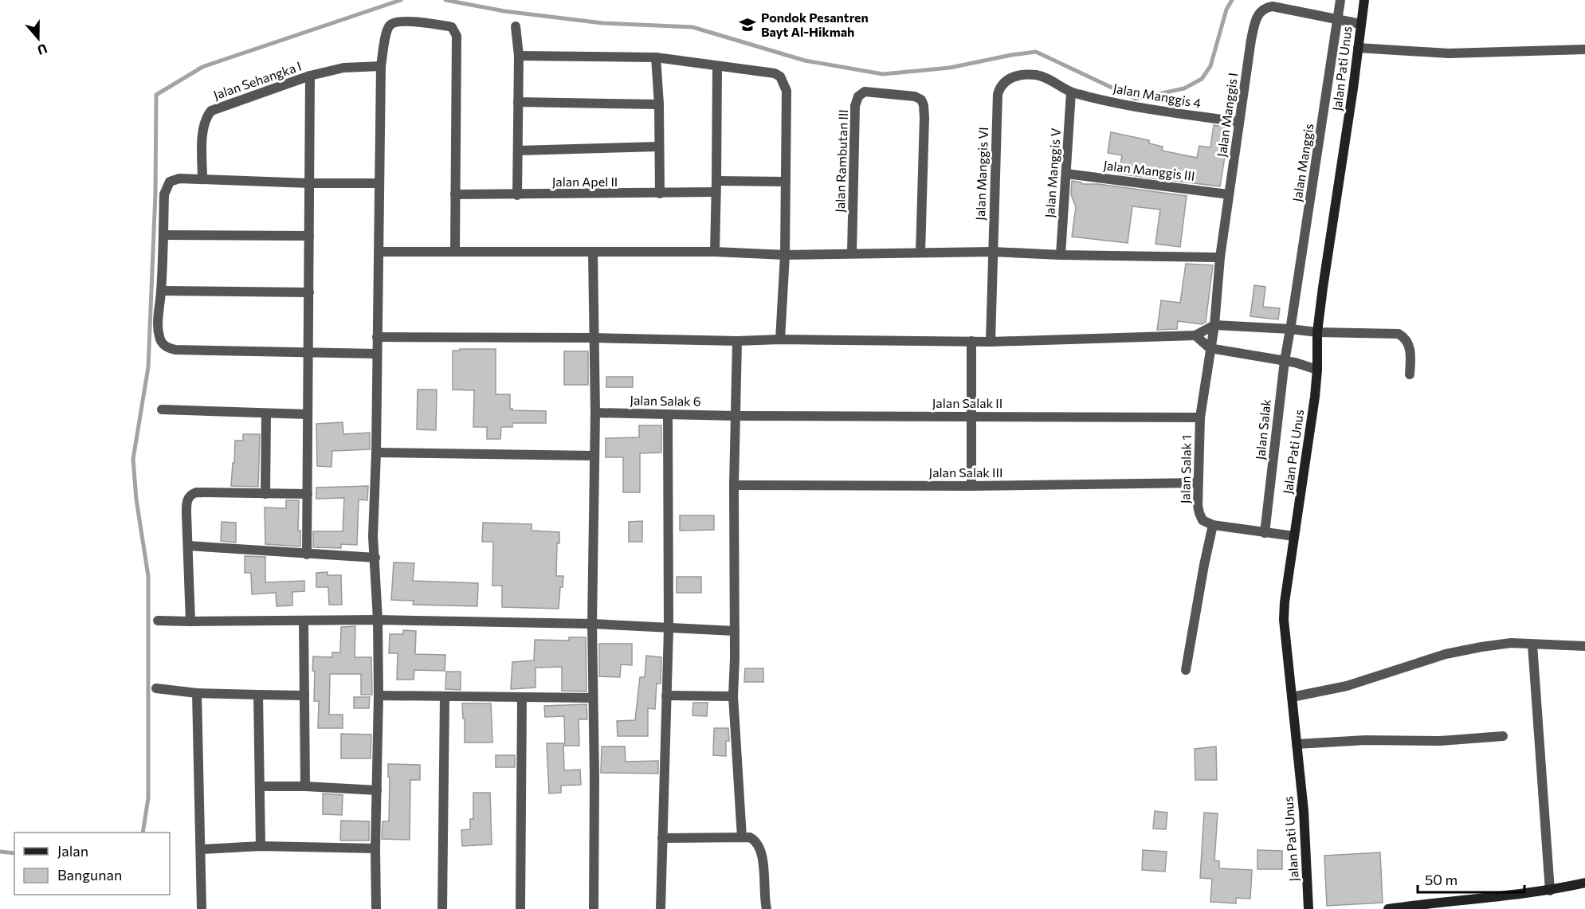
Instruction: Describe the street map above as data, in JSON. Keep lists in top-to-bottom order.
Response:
{
  "streets": {
    "main road": ["Jalan Pati Unus"],
    "street": [
      "Jalan Sehangka I",
      "Jalan Manggis 4",
      "Jalan Manggis I",
      "Jalan Rambutan III",
      "Jalan Manggis",
      "Jalan Manggis III",
      "Jalan Manggis V",
      "Jalan Manggis VI",
      "Jalan Apel II",
      "Jalan Salak 6",
      "Jalan Salak II",
      "Jalan Salak",
      "Jalan Salak 1",
      "Jalan Salak III"
    ]
  },
  "crossings": [
    ["Jalan Pati Unus", "Jalan Manggis I"],
    ["Jalan Manggis 4", "Jalan Manggis I"],
    ["Jalan Manggis 4", "Jalan Manggis V"],
    ["Jalan Manggis 4", "Jalan Manggis VI"],
    ["Jalan Manggis I", "Jalan Manggis"],
    ["Jalan Manggis I", "Jalan Manggis III"],
    ["Jalan Manggis I", "Jalan Salak 1"],
    ["Jalan Manggis", "Jalan Salak"],
    ["Jalan Manggis III", "Jalan Manggis V"],
    ["Jalan Manggis V", "Jalan Manggis VI"],
    ["Jalan Salak 6", "Jalan Salak II"],
    ["Jalan Salak II", "Jalan Salak 1"],
    ["Jalan Salak 1", "Jalan Salak III"]
  ],
  "places": {
    "school or university": ["Pondok Pesantren Bayt Al-Hikmah"]
  },
  "legend": ["Jalan", "Bangunan"],
  "scale_bar": "50 m",
  "north": "bottom"
}
